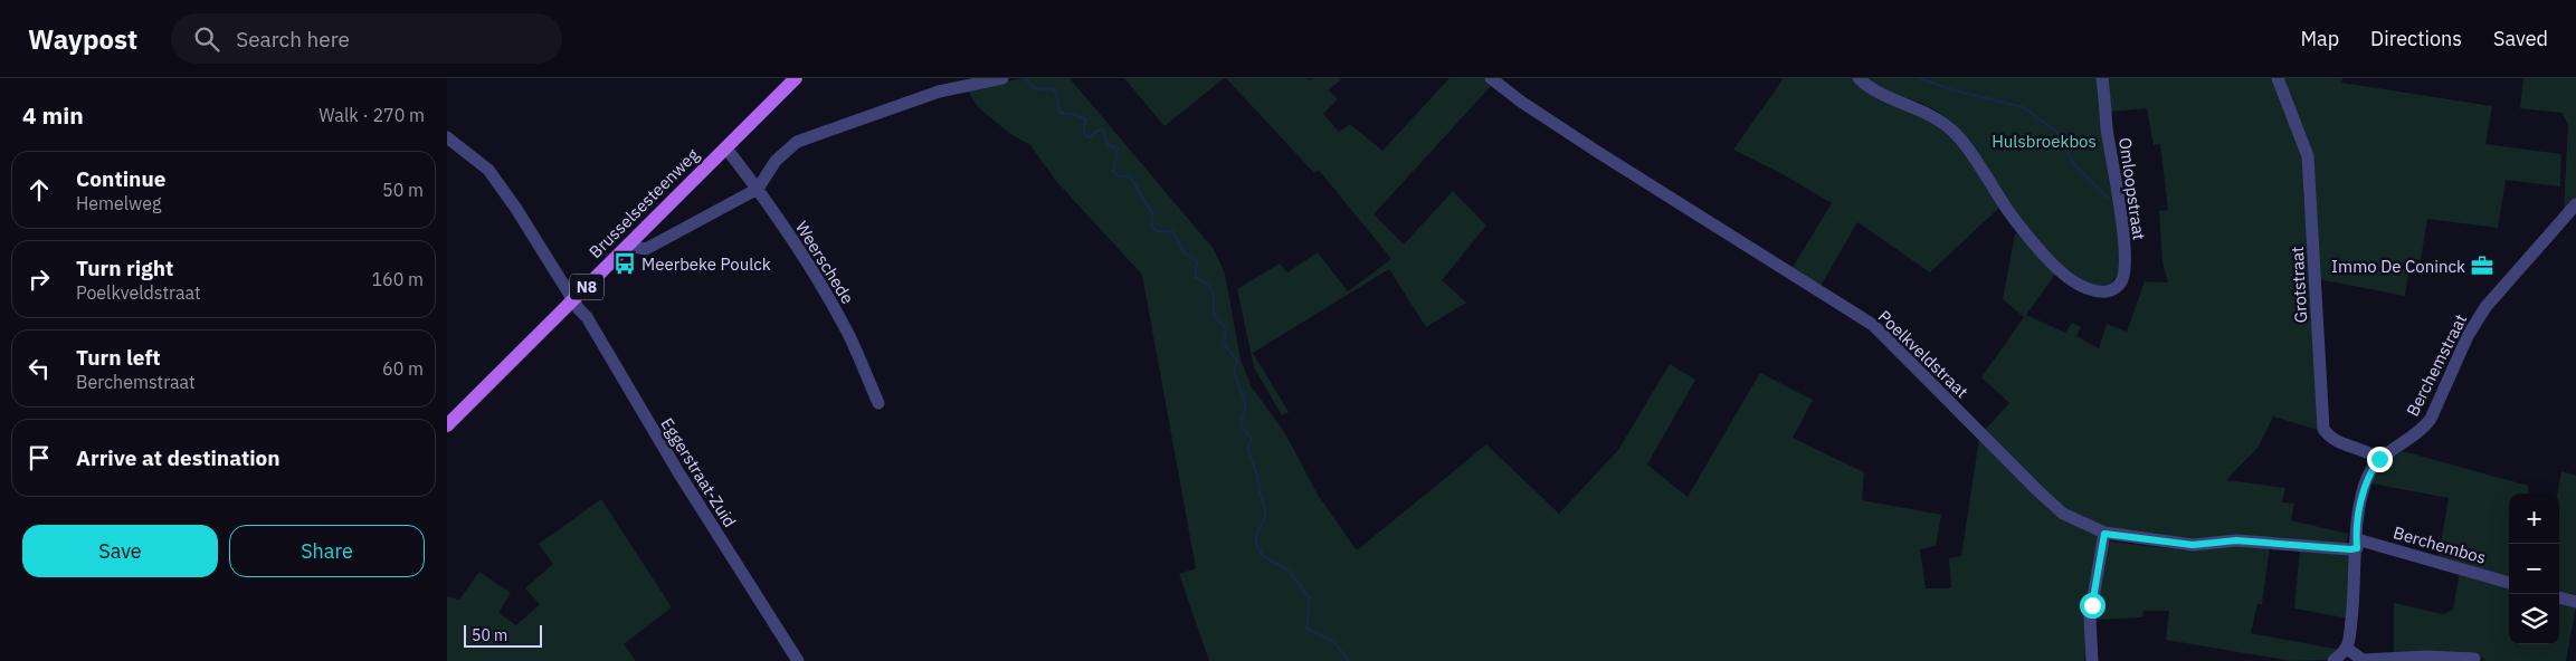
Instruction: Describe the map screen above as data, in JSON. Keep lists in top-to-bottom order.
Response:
{
  "streets": {
    "main road": ["Brusselsesteenweg", "N8"],
    "street": [
      "Omloopstraat",
      "Weerschede",
      "Grotstraat",
      "Poelkveldstraat",
      "Berchemstraat",
      "Eggerstraat-Zuid",
      "Berchembos"
    ]
  },
  "crossings": [
    ["Brusselsesteenweg", "Weerschede"],
    ["Brusselsesteenweg", "Eggerstraat-Zuid"],
    ["Grotstraat", "Berchemstraat"],
    ["Poelkveldstraat", "Berchemstraat"],
    ["Poelkveldstraat", "Berchembos"],
    ["Berchemstraat", "Berchembos"]
  ],
  "parks": ["Hulsbroekbos"],
  "places": {
    "bus stop": ["Meerbeke Poulck"],
    "office": ["Immo De Coninck"]
  },
  "scale_bar": "50 m",
  "page": {
    "header": "Waypost",
    "search": "Search here",
    "nav": ["Map", "Directions", "Saved"],
    "heading": ["4 min", "Walk · 270 m"],
    "list": [
      ["Continue", "Hemelweg", "50 m"],
      ["Turn right", "Poelkveldstraat", "160 m"],
      ["Turn left", "Berchemstraat", "60 m"],
      "Arrive at destination"
    ],
    "map_buttons": ["+", "−"],
    "buttons": ["Save", "Share"],
    "scale": "50 m"
  }
}
